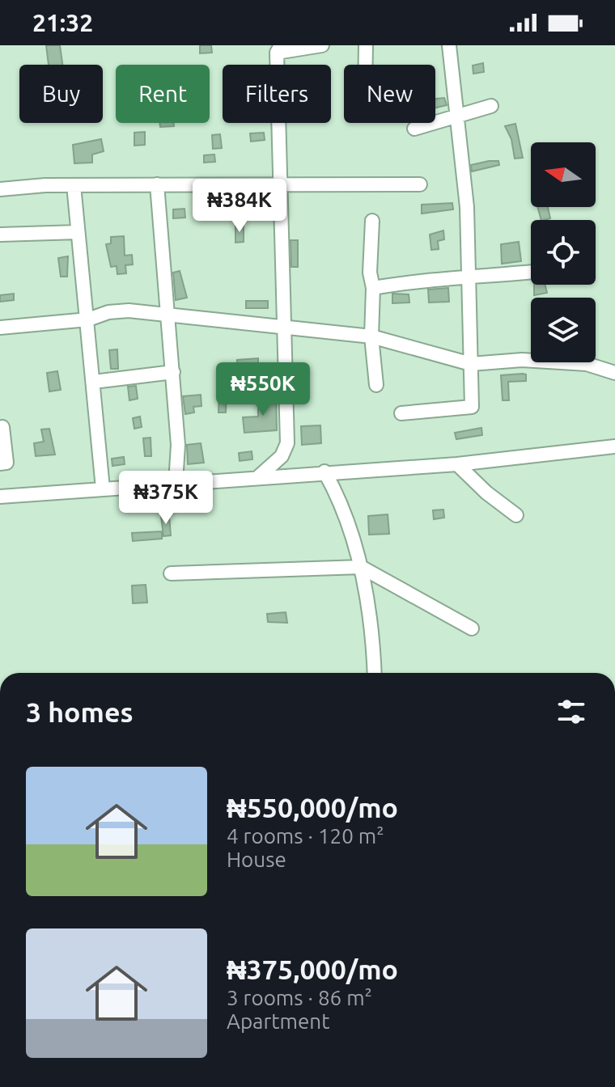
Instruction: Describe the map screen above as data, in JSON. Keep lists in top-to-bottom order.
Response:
{
  "north": "left",
  "page": {
    "status": "21:32",
    "chip": [
      "Buy",
      "Rent",
      "Filters",
      "New"
    ],
    "price": ["₦384K", "₦550K", "₦375K"],
    "heading": "3 homes",
    "list": [
      {
        "name": "₦550,000/mo",
        "note": "4 rooms · 120 m² · House"
      },
      {
        "name": "₦375,000/mo",
        "note": "3 rooms · 86 m² · Apartment"
      }
    ]
  }
}
